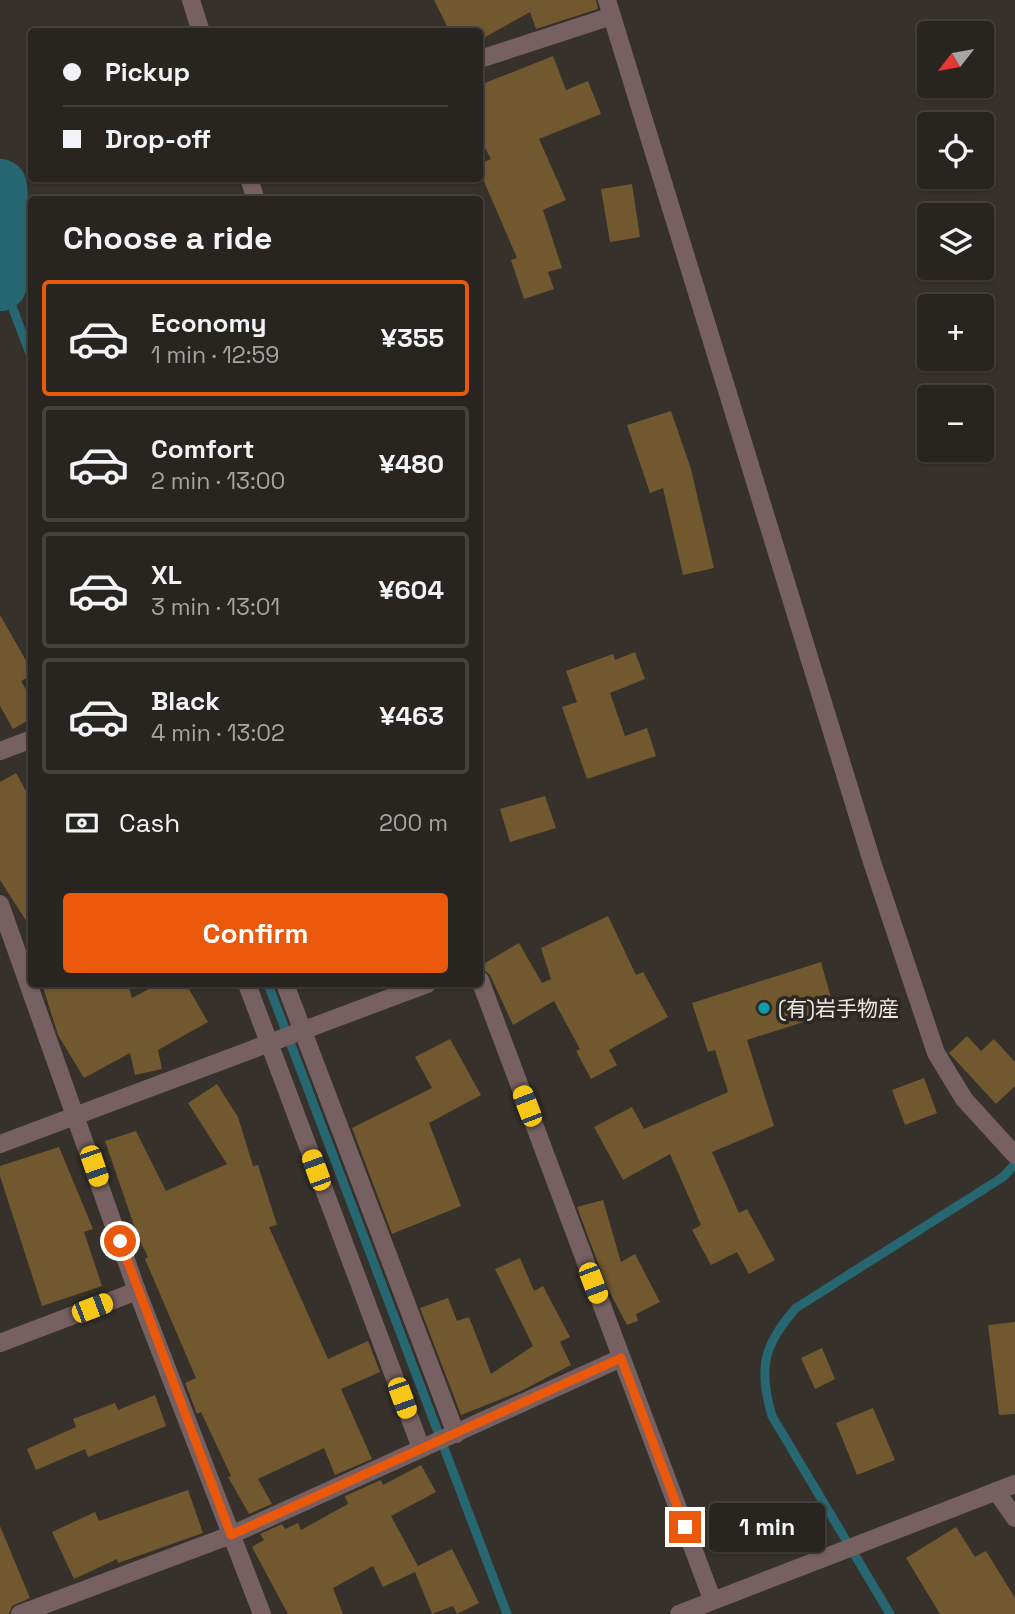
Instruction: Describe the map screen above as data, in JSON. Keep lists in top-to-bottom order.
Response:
{
  "places": ["(有)岩手物産"],
  "north": "bottom left",
  "page": {
    "map_buttons": ["+", "−"],
    "banner": ["Pickup", "Drop-off"],
    "heading": "Choose a ride",
    "list": [
      {
        "name": "Economy",
        "note": "1 min · 12:59",
        "value": "¥355"
      },
      {
        "name": "Comfort",
        "note": "2 min · 13:00",
        "value": "¥480"
      },
      {
        "name": "XL",
        "note": "3 min · 13:01",
        "value": "¥604"
      },
      {
        "name": "Black",
        "note": "4 min · 13:02",
        "value": "¥463"
      }
    ],
    "pay": ["Cash", "200 m"],
    "buttons": "Confirm",
    "bubble": "1 min"
  }
}
